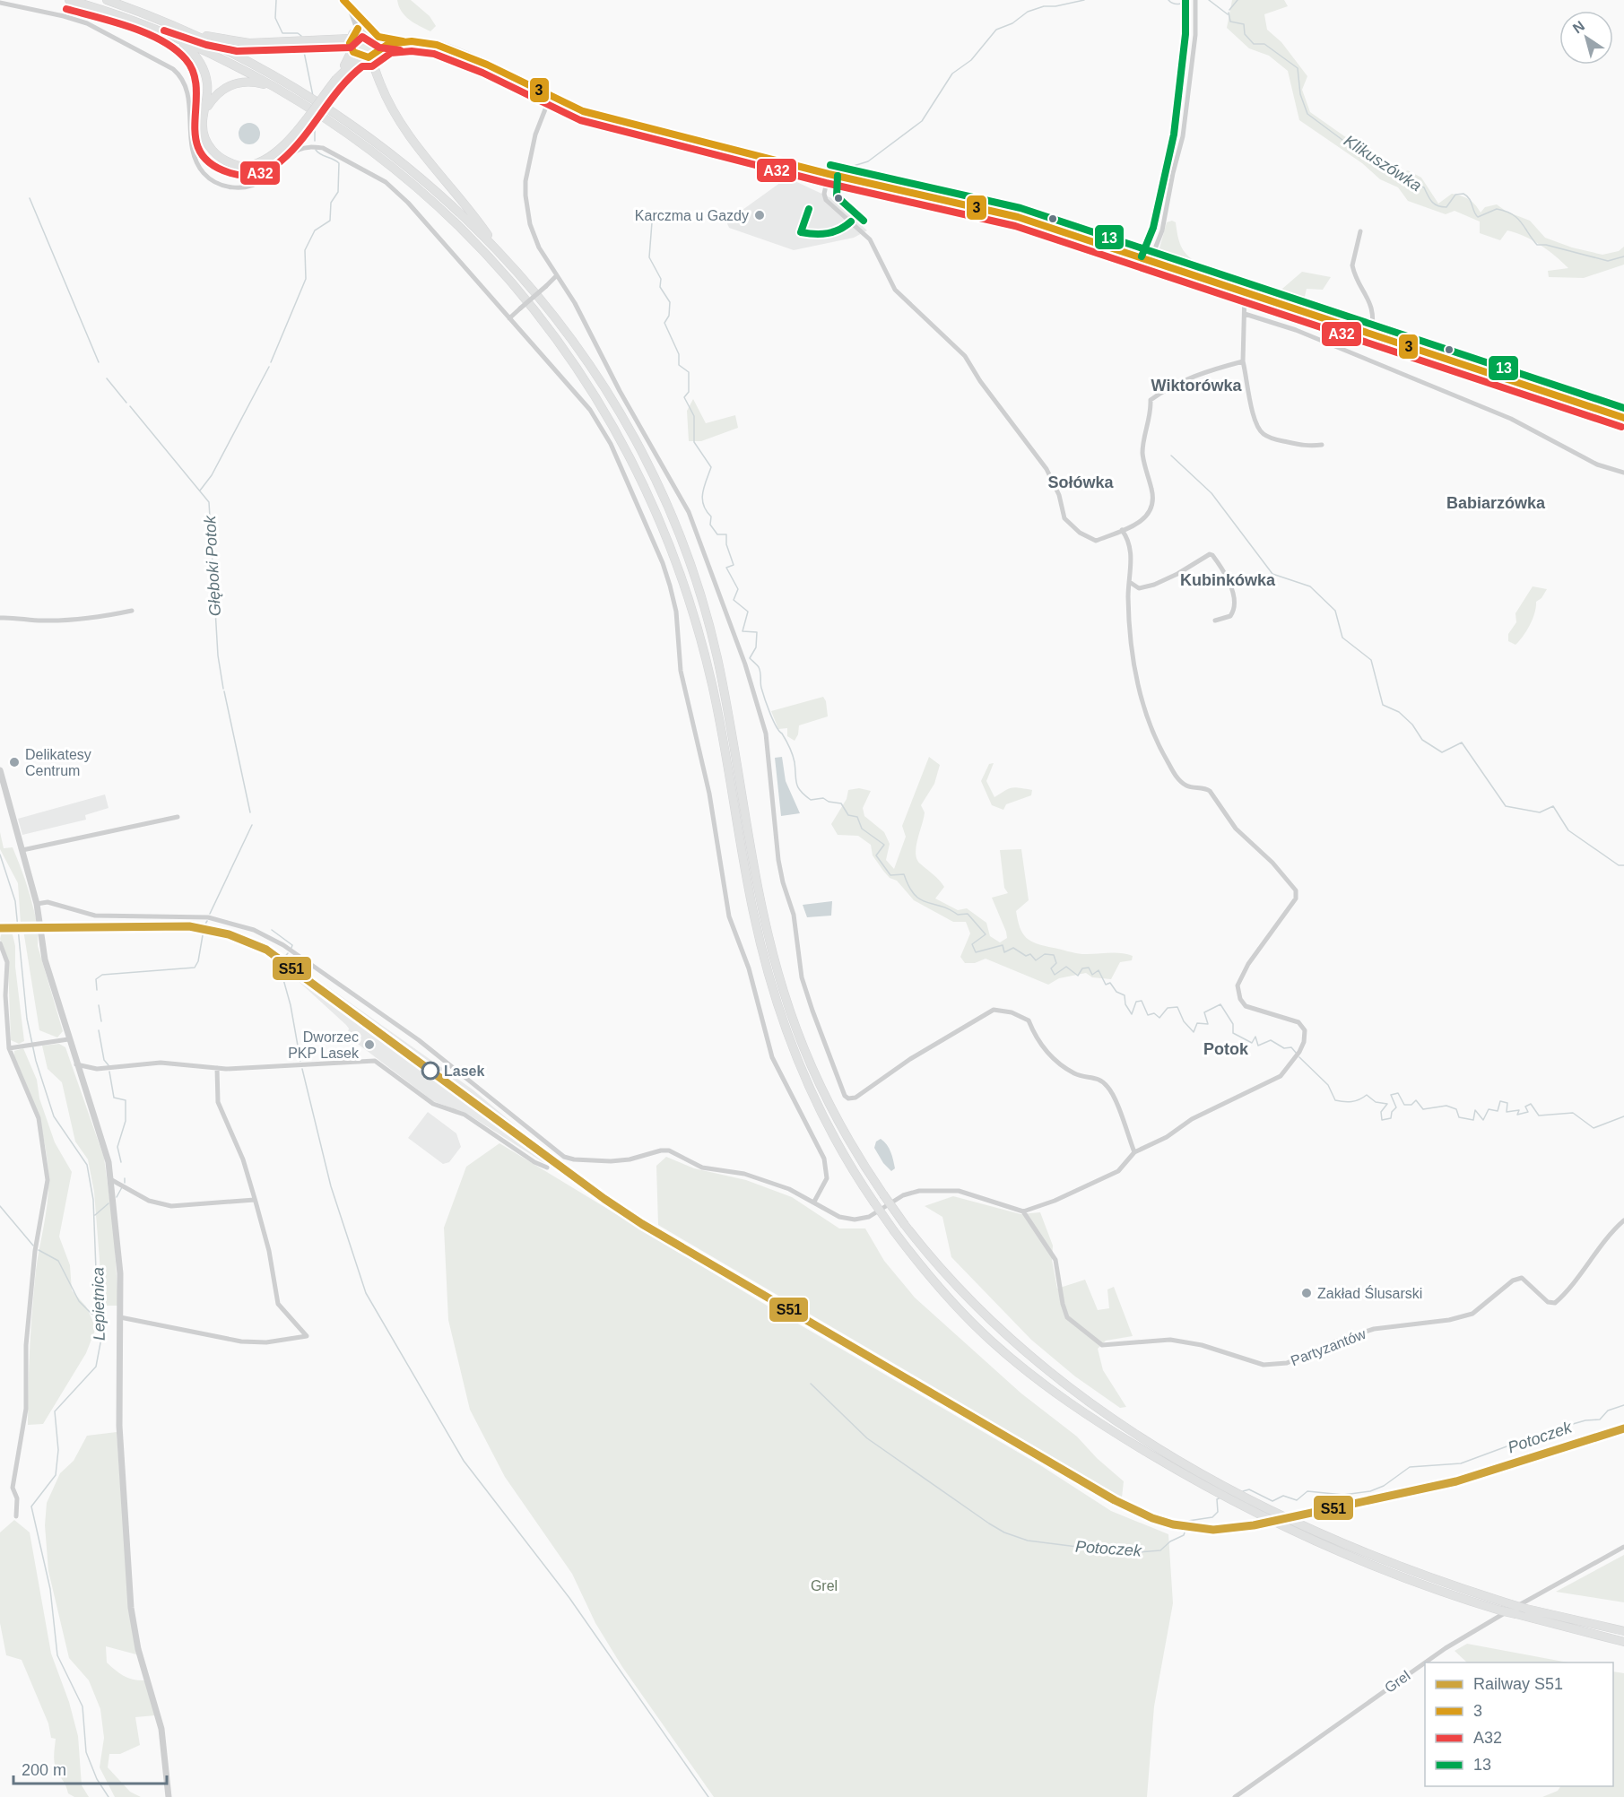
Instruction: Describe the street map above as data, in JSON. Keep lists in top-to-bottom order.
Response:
{
  "streets": {
    "street": ["Partyzantów", "Grel"]
  },
  "districts": [
    "Wiktorówka",
    "Sołówka",
    "Babiarzówka",
    "Kubinkówka",
    "Potok"
  ],
  "water": [
    "Klikuszówka",
    "Głęboki Potok",
    "Lepietnica",
    "Potoczek"
  ],
  "parks": ["Grel"],
  "places": [
    "Karczma u Gazdy",
    "Delikatesy Centrum",
    "Dworzec PKP Lasek",
    "Lasek",
    "Zakład Ślusarski"
  ],
  "lines": [
    "transit line 3",
    "transit line 13",
    "transit line A32",
    "rail line S51"
  ],
  "legend": [
    "Railway S51",
    "3",
    "A32",
    "13"
  ],
  "scale_bar": "200 m",
  "north": "top left"
}
